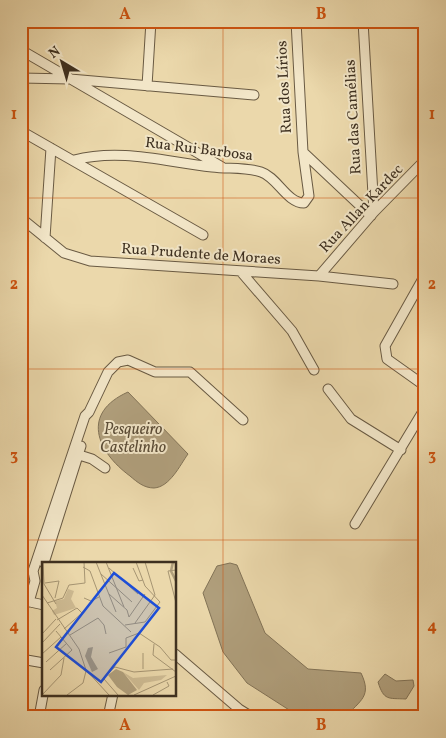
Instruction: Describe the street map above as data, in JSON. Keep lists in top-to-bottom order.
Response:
{
  "streets": {
    "street": [
      "Rua dos Lírios",
      "Rua das Camélias",
      "Rua Rui Barbosa",
      "Rua Allan Kardec",
      "Rua Prudente de Moraes"
    ]
  },
  "crossings": [
    ["Rua dos Lírios", "Rua Rui Barbosa"],
    ["Rua das Camélias", "Rua Allan Kardec"],
    ["Rua Allan Kardec", "Rua Prudente de Moraes"]
  ],
  "water": ["Pesqueiro Castelinho"],
  "north": "top left",
  "grid": {
    "columns": ["A", "B"],
    "rows": [
      "1",
      "2",
      "3",
      "4"
    ]
  }
}
